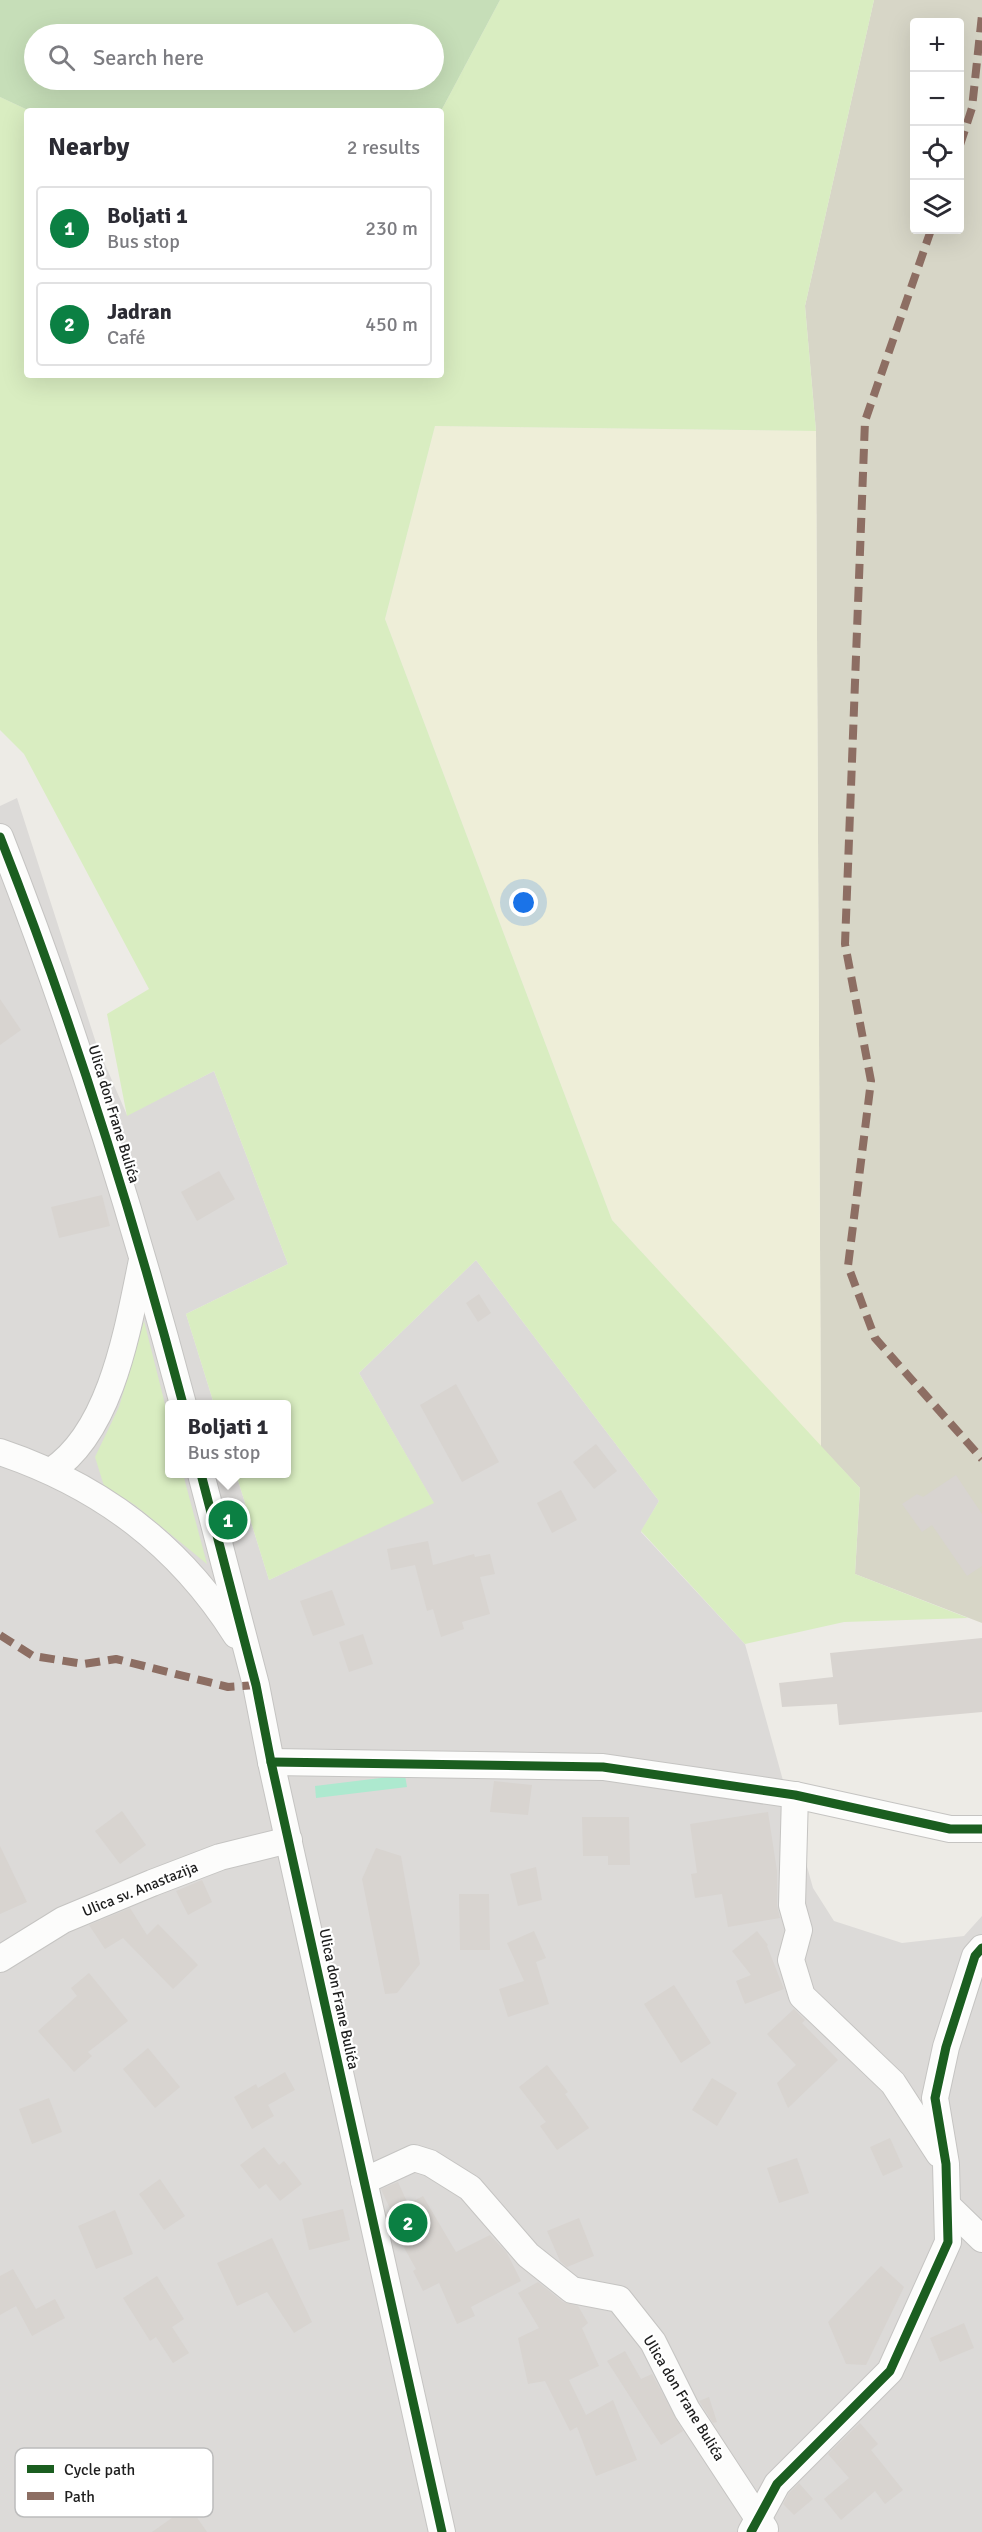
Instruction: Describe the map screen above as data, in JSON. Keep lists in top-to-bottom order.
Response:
{
  "streets": {
    "street": ["Ulica don Frane Bulića", "Ulica sv. Anastazija"]
  },
  "crossings": [
    ["Ulica don Frane Bulića", "Ulica sv. Anastazija"]
  ],
  "legend": ["Cycle path", "Path"],
  "page": {
    "map_buttons": ["+", "−"],
    "search": "Search here",
    "heading": ["Nearby", "2 results"],
    "list": [
      {
        "mark": "1",
        "name": "Boljati 1",
        "note": "Bus stop",
        "value": "230 m"
      },
      {
        "mark": "2",
        "name": "Jadran",
        "note": "Café",
        "value": "450 m"
      }
    ],
    "popup": ["Boljati 1", "Bus stop"],
    "pins": ["1", "2"]
  }
}
